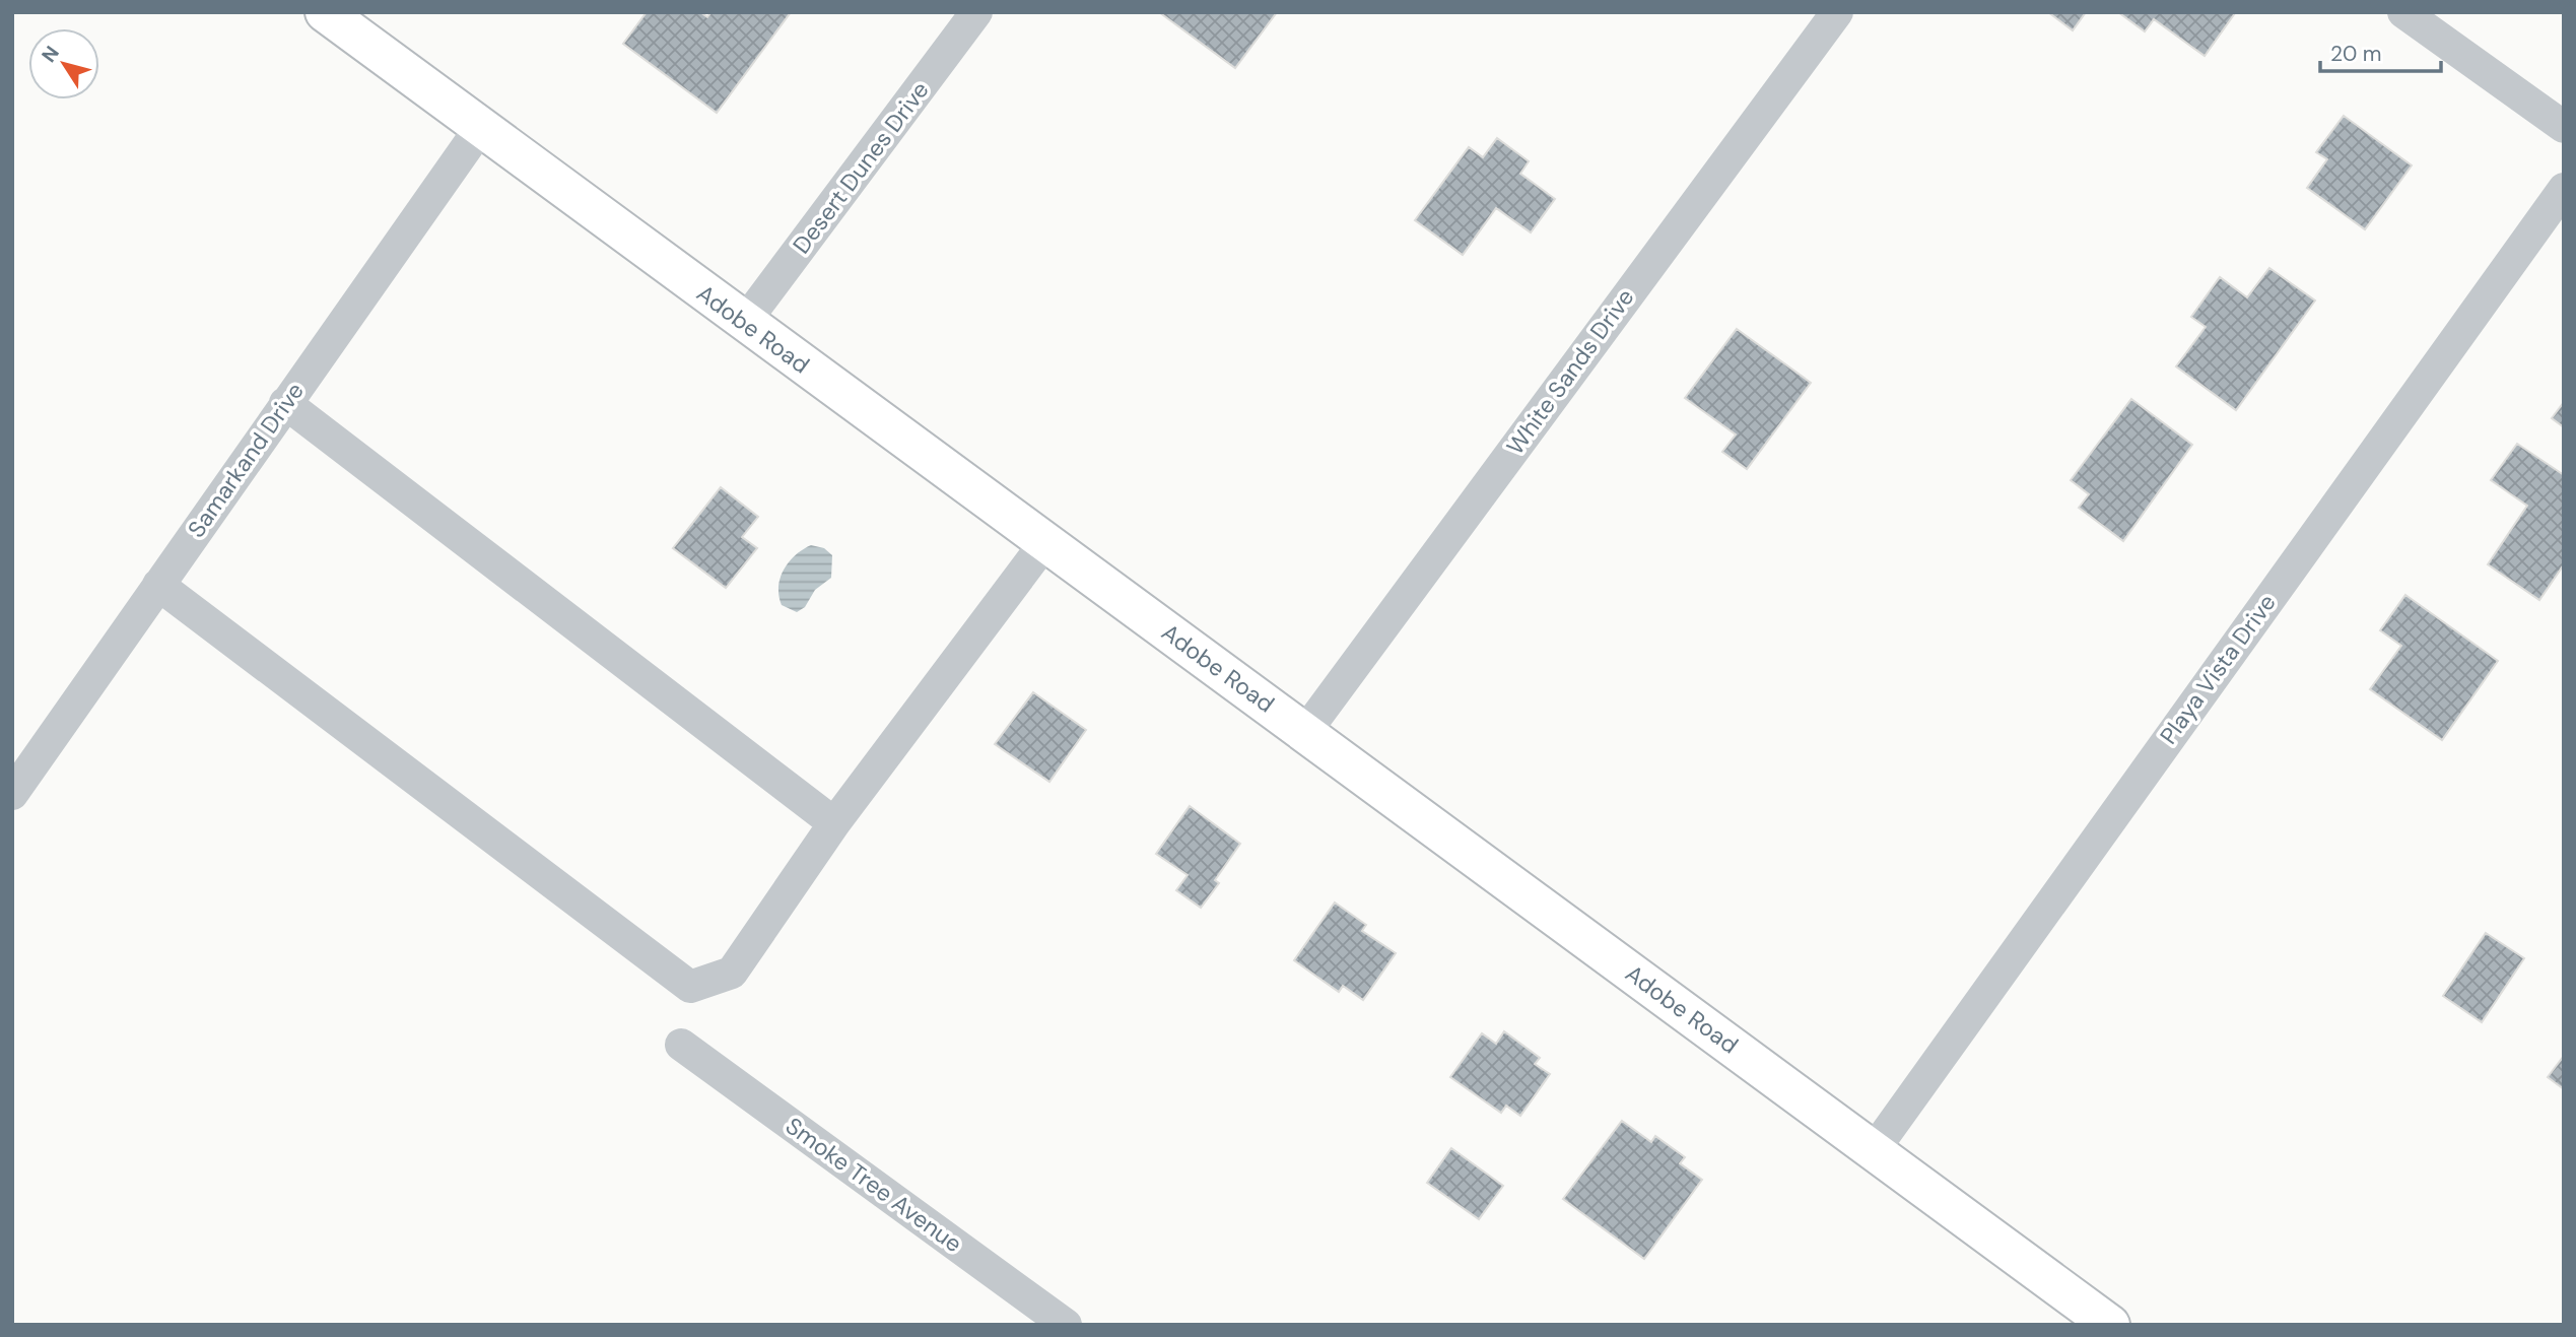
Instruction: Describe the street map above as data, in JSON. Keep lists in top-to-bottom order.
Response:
{
  "streets": {
    "main road": ["Adobe Road"],
    "street": [
      "Desert Dunes Drive",
      "White Sands Drive",
      "Samarkand Drive",
      "Playa Vista Drive",
      "Smoke Tree Avenue"
    ]
  },
  "crossings": [
    ["Desert Dunes Drive", "Adobe Road"],
    ["Adobe Road", "White Sands Drive"],
    ["Adobe Road", "Samarkand Drive"],
    ["Adobe Road", "Playa Vista Drive"]
  ],
  "scale_bar": "20 m",
  "north": "top left"
}
